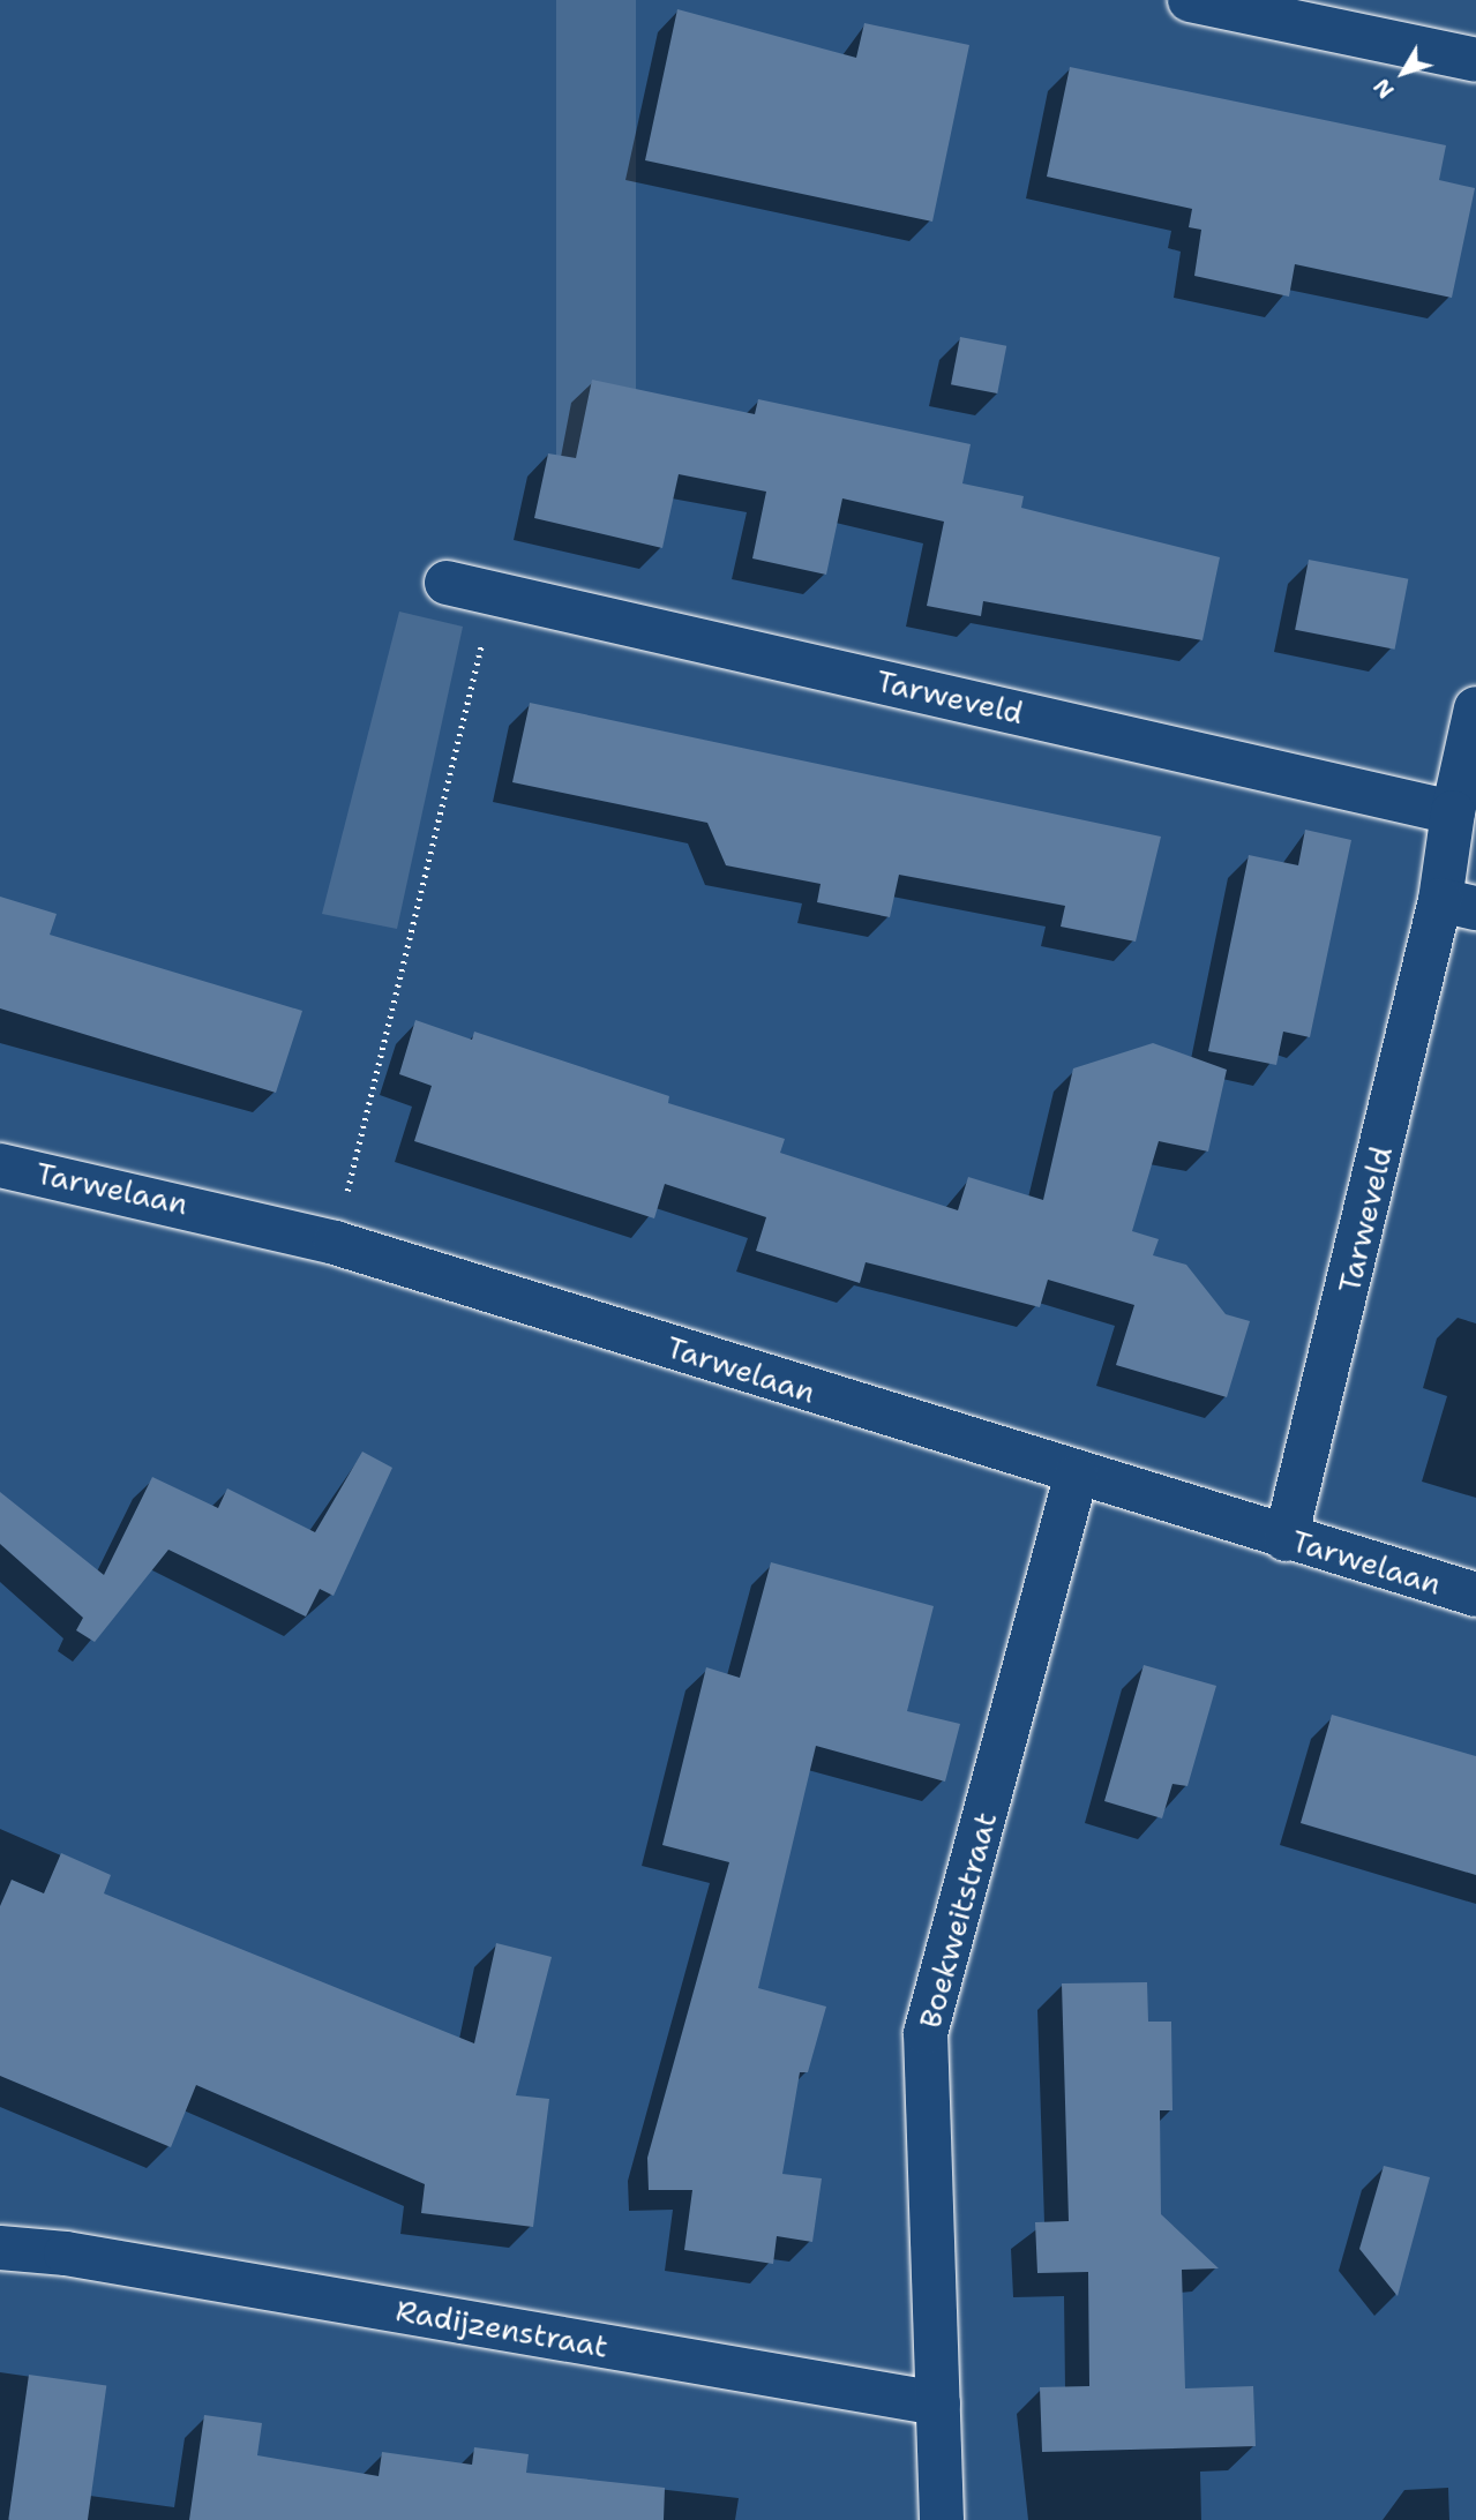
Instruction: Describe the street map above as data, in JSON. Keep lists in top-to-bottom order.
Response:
{
  "streets": {
    "street": [
      "Tarweveld",
      "Tarwelaan",
      "Boekweitstraat",
      "Radijzenstraat"
    ]
  },
  "crossings": [
    ["Tarweveld", "Tarwelaan"],
    ["Tarwelaan", "Boekweitstraat"],
    ["Boekweitstraat", "Radijzenstraat"]
  ],
  "north": "bottom left"
}
